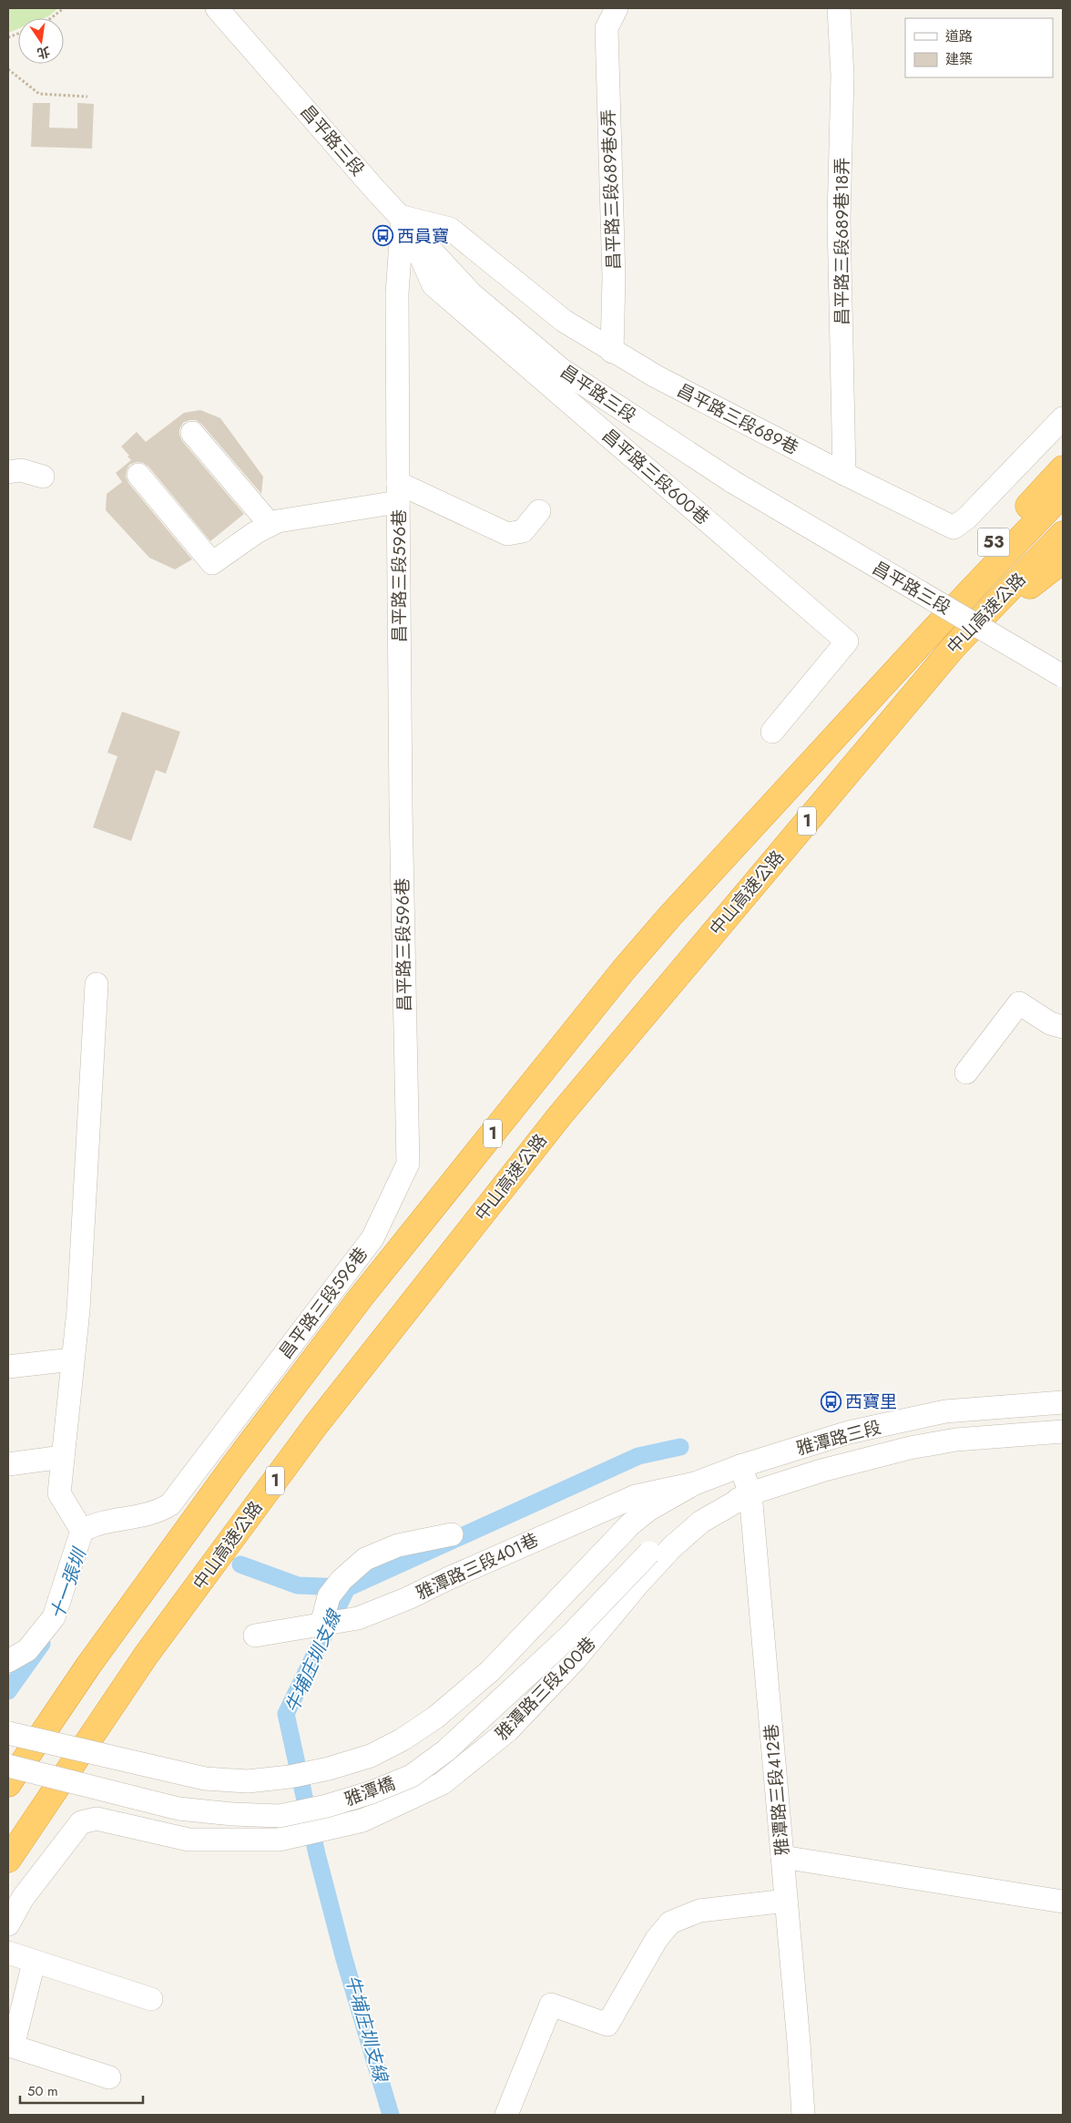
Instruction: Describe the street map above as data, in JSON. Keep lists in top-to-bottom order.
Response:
{
  "streets": {
    "highway": ["53", "中山高速公路", "1"],
    "street": [
      "昌平路三段",
      "昌平路三段689巷6弄",
      "昌平路三段689巷18弄",
      "昌平路三段689巷",
      "昌平路三段600巷",
      "昌平路三段596巷",
      "雅潭路三段",
      "雅潭路三段401巷",
      "雅潭路三段400巷",
      "雅潭路三段412巷",
      "雅潭橋"
    ]
  },
  "crossings": [
    ["昌平路三段", "昌平路三段689巷"],
    ["昌平路三段", "昌平路三段600巷"],
    ["昌平路三段", "昌平路三段596巷"],
    ["昌平路三段689巷6弄", "昌平路三段689巷"],
    ["昌平路三段689巷18弄", "昌平路三段689巷"],
    ["昌平路三段689巷", "昌平路三段600巷"],
    ["昌平路三段689巷", "昌平路三段596巷"],
    ["昌平路三段600巷", "昌平路三段596巷"],
    ["53", "中山高速公路"],
    ["雅潭路三段", "雅潭路三段401巷"],
    ["雅潭路三段", "雅潭路三段400巷"],
    ["雅潭路三段", "雅潭路三段412巷"],
    ["雅潭路三段", "雅潭橋"],
    ["雅潭路三段400巷", "雅潭路三段412巷"]
  ],
  "water": ["十一張圳", "牛埔庄圳支線"],
  "places": {
    "bus stop": ["西員寶", "西寶里"]
  },
  "legend": ["道路", "建築"],
  "scale_bar": "50 m",
  "north": "bottom"
}
